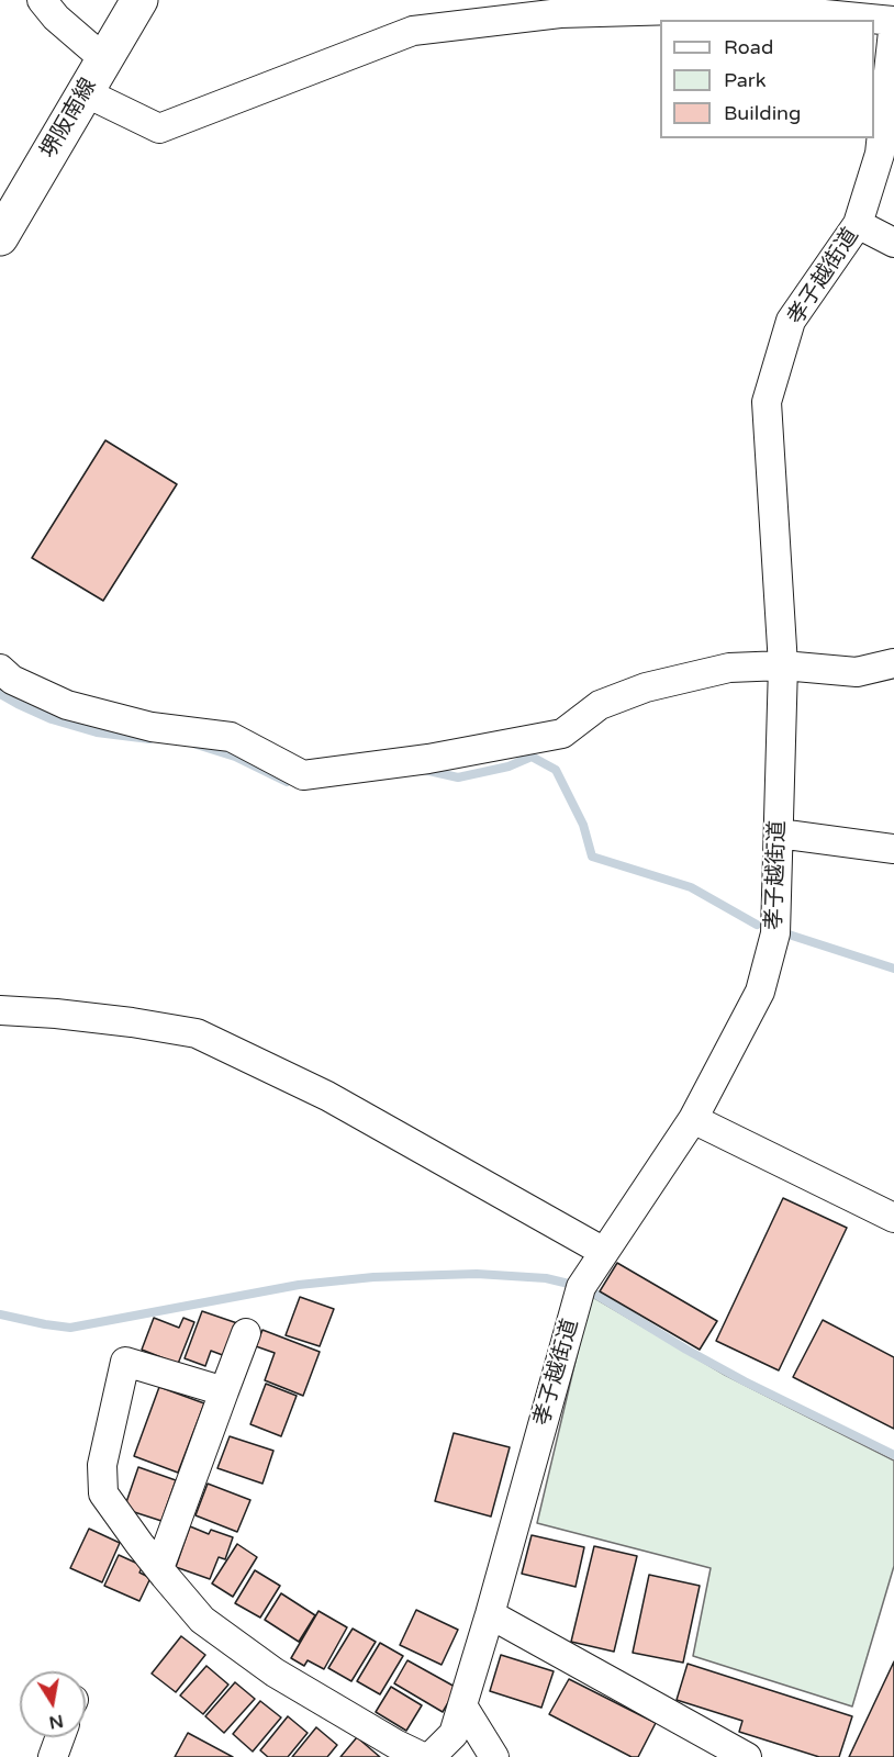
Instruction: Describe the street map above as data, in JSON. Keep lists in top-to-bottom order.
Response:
{
  "streets": {
    "main road": ["堺阪南線"],
    "street": ["孝子越街道"]
  },
  "legend": ["Road", "Park", "Building"],
  "north": "bottom"
}
